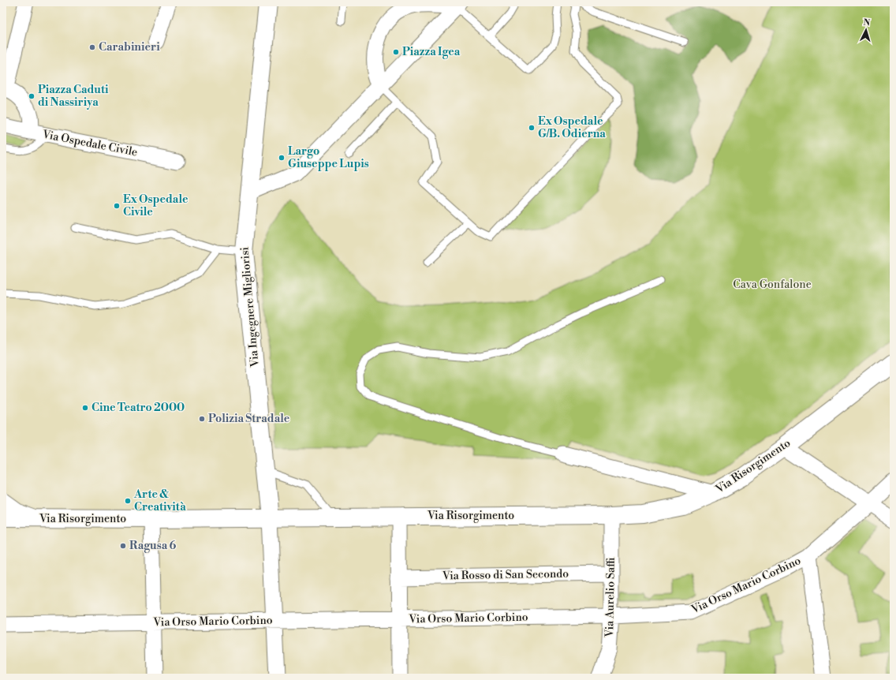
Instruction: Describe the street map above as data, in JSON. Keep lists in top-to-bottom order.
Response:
{
  "streets": {
    "main road": ["Via Ingegnere Migliorisi", "Via Risorgimento"],
    "street": [
      "Via Ospedale Civile",
      "Via Rosso di San Secondo",
      "Via Orso Mario Corbino",
      "Via Aurelio Saffi"
    ]
  },
  "crossings": [
    ["Via Ingegnere Migliorisi", "Via Risorgimento"],
    ["Via Risorgimento", "Via Aurelio Saffi"],
    ["Via Rosso di San Secondo", "Via Aurelio Saffi"],
    ["Via Orso Mario Corbino", "Via Aurelio Saffi"]
  ],
  "parks": ["Cava Gonfalone"],
  "places": [
    "Carabinieri",
    "Piazza Igea",
    "Piazza Caduti di Nassiriya",
    "Ex Ospedale G/B. Odierna",
    "Largo Giuseppe Lupis",
    "Ex Ospedale Civile",
    "Cine Teatro 2000",
    "Polizia Stradale",
    "Arte & Creatività",
    "Ragusa 6"
  ],
  "north": "top"
}
